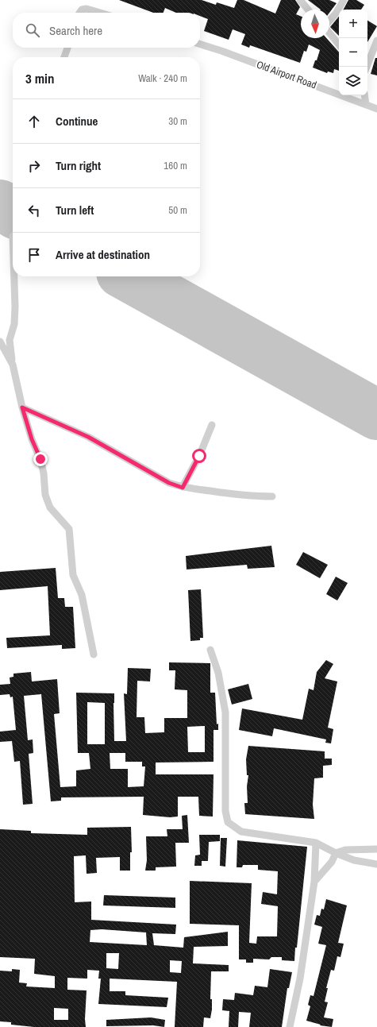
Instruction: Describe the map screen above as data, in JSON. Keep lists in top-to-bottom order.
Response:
{
  "streets": {
    "street": ["Old Airport Road"]
  },
  "north": "bottom",
  "page": {
    "map_buttons": ["+", "−"],
    "search": "Search here",
    "heading": ["3 min", "Walk · 240 m"],
    "list": [
      ["Continue", "30 m"],
      ["Turn right", "160 m"],
      ["Turn left", "50 m"],
      "Arrive at destination"
    ]
  }
}
